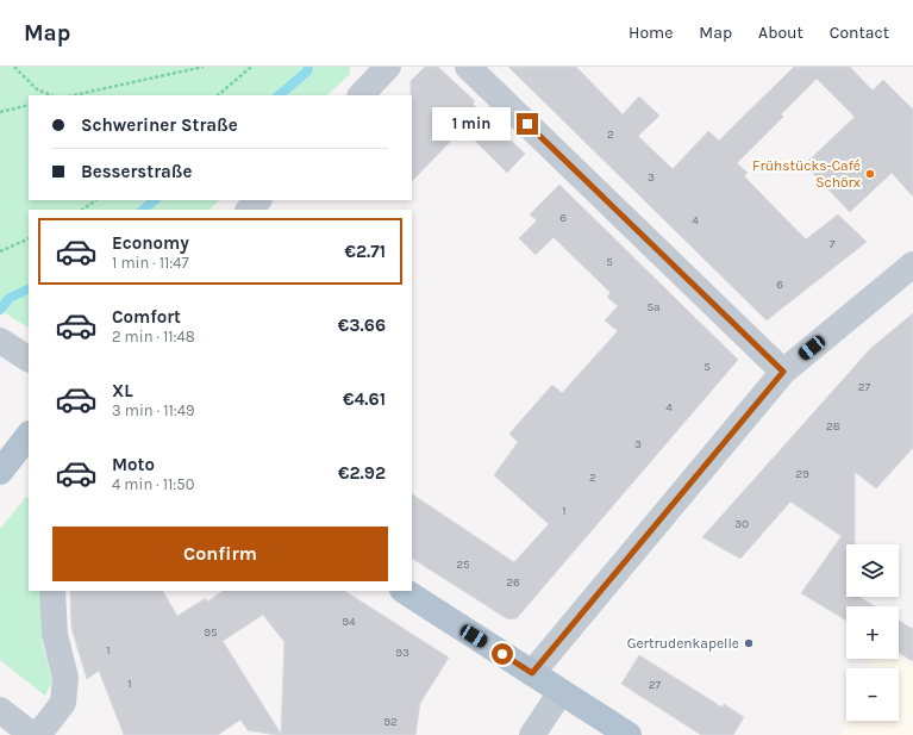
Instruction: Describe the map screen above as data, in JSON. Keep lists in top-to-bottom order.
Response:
{
  "places": ["Frühstücks-Café Schörx", "Gertrudenkapelle"],
  "house_numbers": [
    "2",
    "3",
    "6",
    "4",
    "7",
    "5",
    "6",
    "5a",
    "5",
    "27",
    "4",
    "28",
    "3",
    "29",
    "2",
    "1",
    "30",
    "25",
    "26",
    "94",
    "95",
    "1",
    "93",
    "1",
    "27",
    "92"
  ],
  "page": {
    "header": "Map",
    "nav": [
      "Home",
      "Map",
      "About",
      "Contact"
    ],
    "banner": ["Schweriner Straße", "Besserstraße"],
    "bubble": "1 min",
    "list": [
      {
        "name": "Economy",
        "note": "1 min · 11:47",
        "value": "€2.71"
      },
      {
        "name": "Comfort",
        "note": "2 min · 11:48",
        "value": "€3.66"
      },
      {
        "name": "XL",
        "note": "3 min · 11:49",
        "value": "€4.61"
      },
      {
        "name": "Moto",
        "note": "4 min · 11:50",
        "value": "€2.92"
      }
    ],
    "buttons": "Confirm",
    "map_buttons": ["+", "−"]
  }
}
